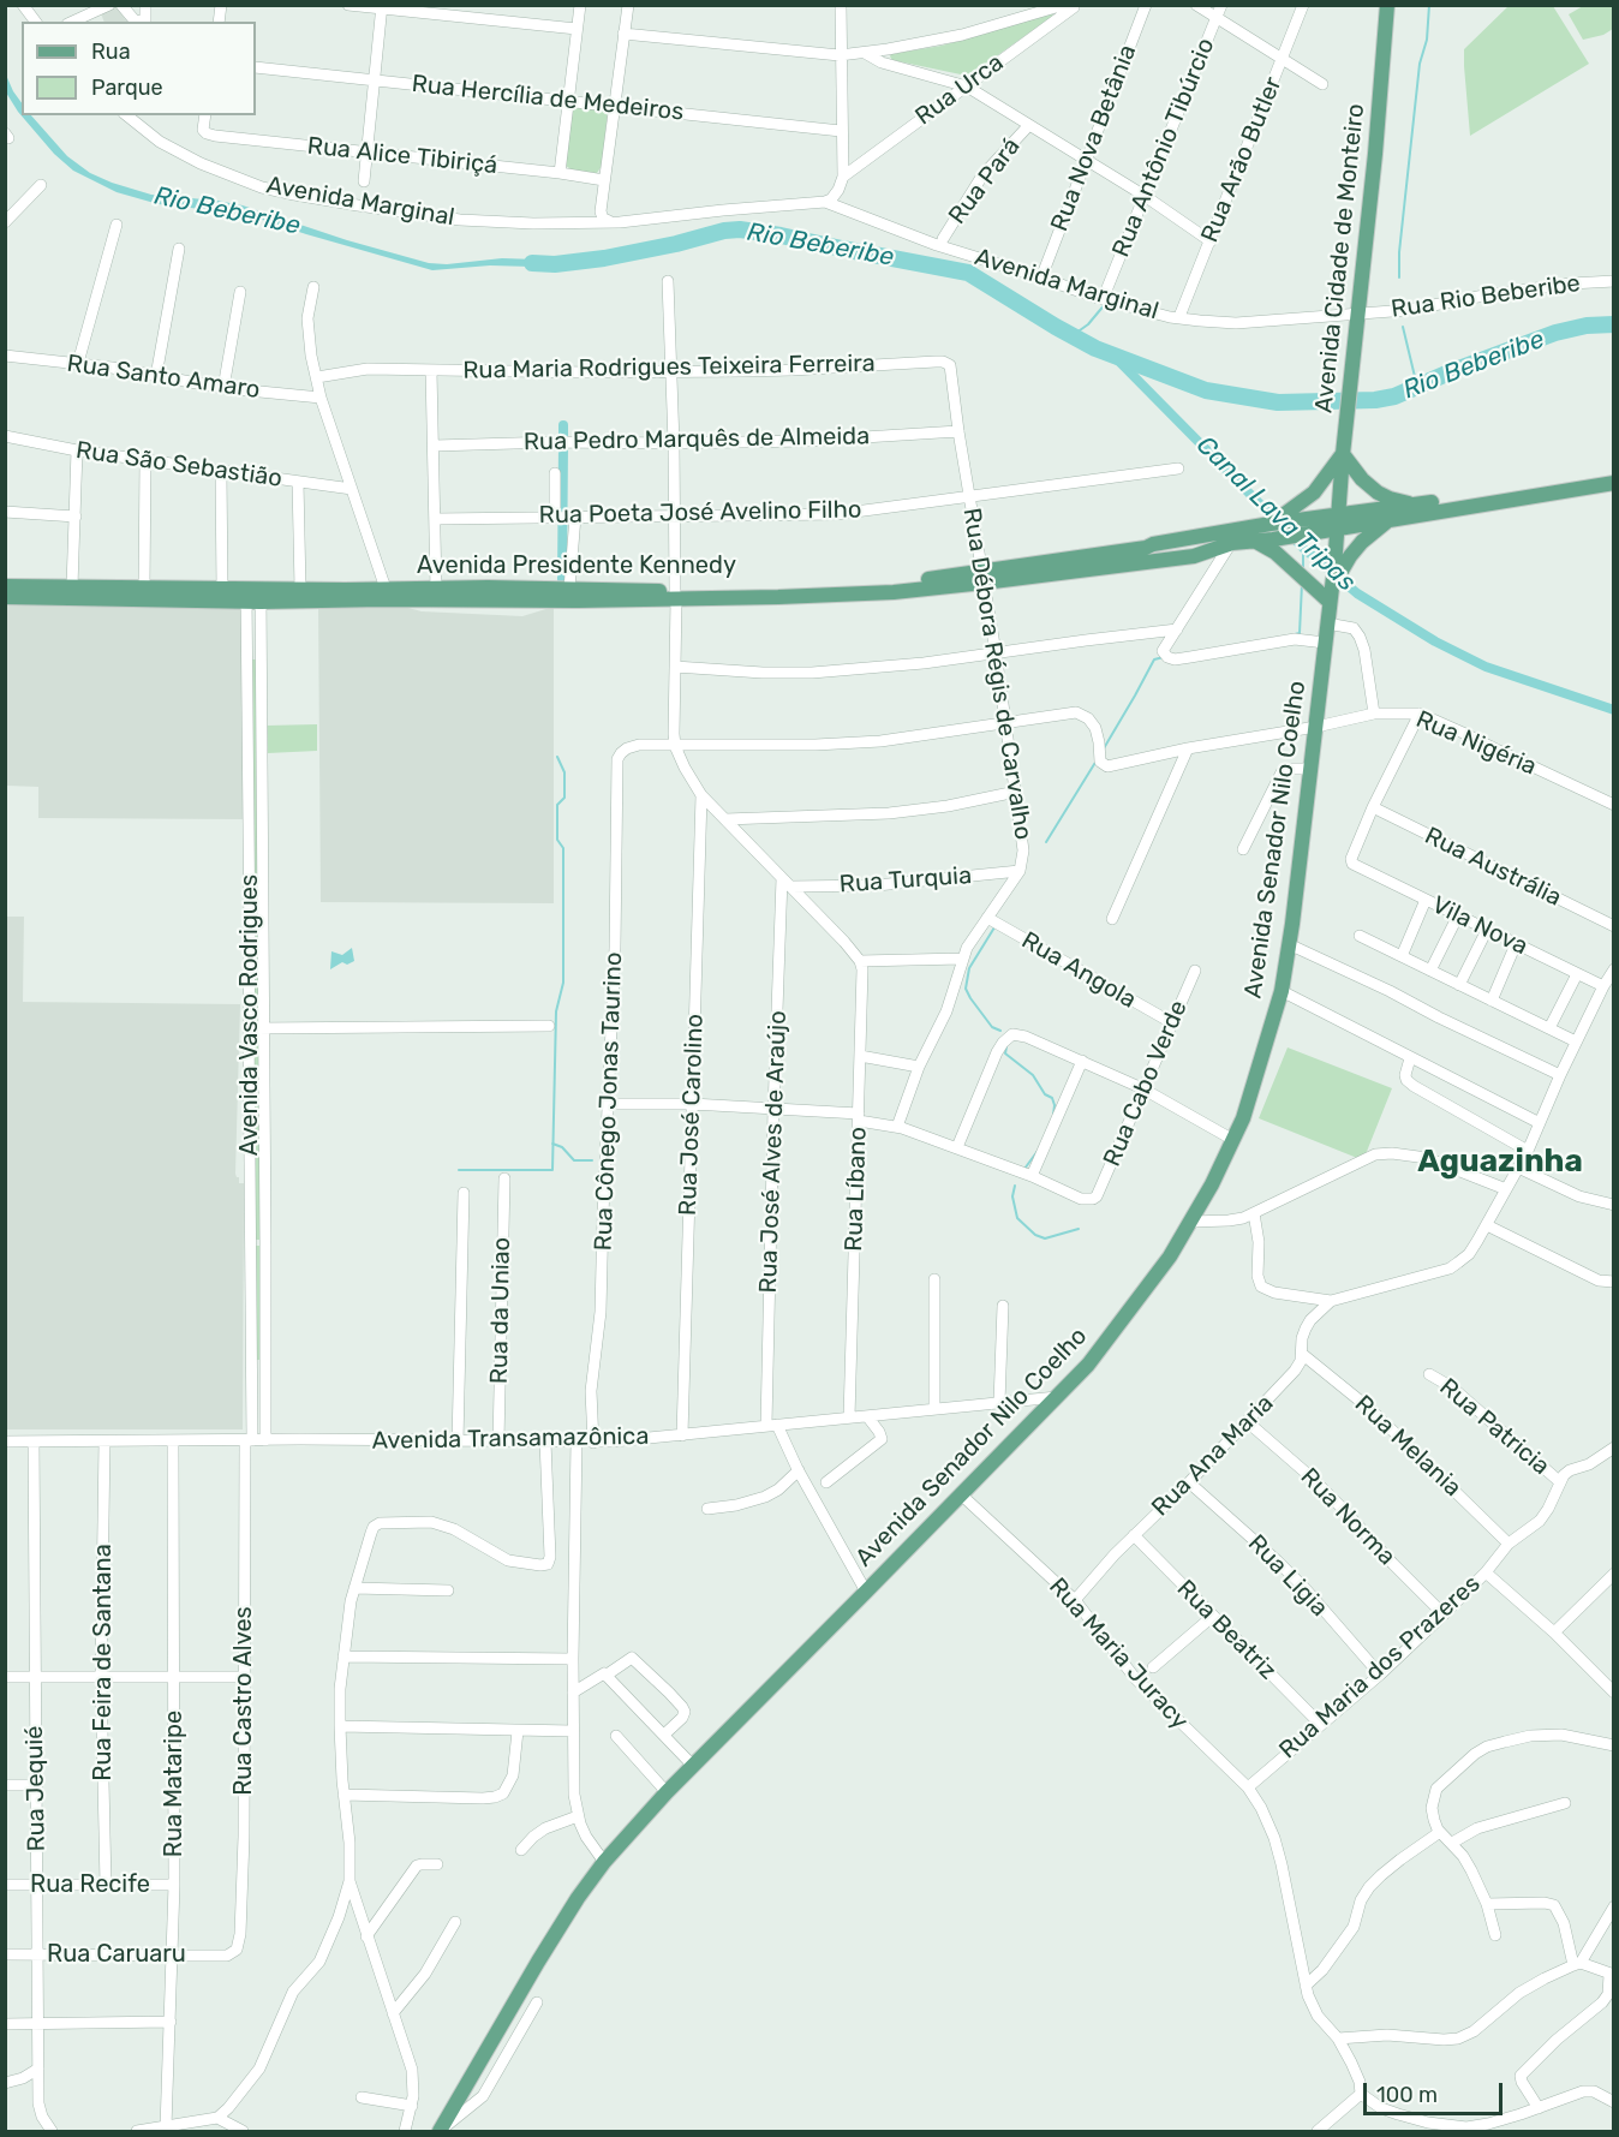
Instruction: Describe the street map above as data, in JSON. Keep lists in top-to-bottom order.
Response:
{
  "streets": {
    "main road": ["Avenida Cidade de Monteiro", "Avenida Presidente Kennedy", "Avenida Senador Nilo Coelho"],
    "street": [
      "Rua Urca",
      "Rua Hercília de Medeiros",
      "Rua Nova Betânia",
      "Rua Antônio Tibúrcio",
      "Rua Alice Tibiriçá",
      "Rua Arão Butler",
      "Rua Pará",
      "Avenida Marginal",
      "Rua Rio Beberibe",
      "Rua Maria Rodrigues Teixeira Ferreira",
      "Rua Santo Amaro",
      "Rua Pedro Marquês de Almeida",
      "Rua São Sebastião",
      "Rua Poeta José Avelino Filho",
      "Rua Débora Régis de Carvalho",
      "Rua Nigéria",
      "Rua Austrália",
      "Rua Turquia",
      "Vila Nova",
      "Rua Angola",
      "Avenida Vasco Rodrigues",
      "Rua Cabo Verde",
      "Rua Cônego Jonas Taurino",
      "Rua José Carolino",
      "Rua José Alves de Araújo",
      "Rua Líbano",
      "Rua da Uniao",
      "Rua Patricia",
      "Avenida Transamazônica",
      "Rua Melania",
      "Rua Ana Maria",
      "Rua Norma",
      "Rua Ligia",
      "Rua Beatriz",
      "Rua Maria Juracy",
      "Rua Feira de Santana",
      "Rua Maria dos Prazeres",
      "Rua Castro Alves",
      "Rua Mataripe",
      "Rua Jequié",
      "Rua Recife",
      "Rua Caruaru"
    ]
  },
  "crossings": [
    ["Rua Urca", "Rua Pará"],
    ["Rua Nova Betânia", "Rua Pará"],
    ["Rua Antônio Tibúrcio", "Rua Pará"],
    ["Rua Arão Butler", "Rua Pará"],
    ["Avenida Marginal", "Avenida Cidade de Monteiro"],
    ["Avenida Marginal", "Rua Rio Beberibe"],
    ["Avenida Cidade de Monteiro", "Rua Rio Beberibe"],
    ["Avenida Cidade de Monteiro", "Avenida Presidente Kennedy"],
    ["Avenida Cidade de Monteiro", "Avenida Senador Nilo Coelho"],
    ["Rua Maria Rodrigues Teixeira Ferreira", "Rua Santo Amaro"],
    ["Rua Maria Rodrigues Teixeira Ferreira", "Rua Débora Régis de Carvalho"],
    ["Rua Pedro Marquês de Almeida", "Rua Débora Régis de Carvalho"],
    ["Rua Poeta José Avelino Filho", "Rua Débora Régis de Carvalho"],
    ["Avenida Presidente Kennedy", "Rua Débora Régis de Carvalho"],
    ["Avenida Presidente Kennedy", "Avenida Senador Nilo Coelho"],
    ["Avenida Presidente Kennedy", "Avenida Vasco Rodrigues"],
    ["Rua Débora Régis de Carvalho", "Rua Nigéria"],
    ["Rua Débora Régis de Carvalho", "Rua Turquia"],
    ["Rua Débora Régis de Carvalho", "Rua Angola"],
    ["Rua Nigéria", "Avenida Senador Nilo Coelho"],
    ["Avenida Senador Nilo Coelho", "Rua José Alves de Araújo"],
    ["Avenida Senador Nilo Coelho", "Avenida Transamazônica"],
    ["Avenida Senador Nilo Coelho", "Rua Maria Juracy"],
    ["Rua Austrália", "Vila Nova"],
    ["Rua Angola", "Rua Cabo Verde"],
    ["Avenida Vasco Rodrigues", "Avenida Transamazônica"],
    ["Avenida Vasco Rodrigues", "Rua Castro Alves"],
    ["Rua Cônego Jonas Taurino", "Avenida Transamazônica"],
    ["Rua José Carolino", "Avenida Transamazônica"],
    ["Rua José Alves de Araújo", "Avenida Transamazônica"],
    ["Rua Líbano", "Avenida Transamazônica"],
    ["Rua da Uniao", "Avenida Transamazônica"],
    ["Rua Patricia", "Rua Maria dos Prazeres"],
    ["Avenida Transamazônica", "Rua Feira de Santana"],
    ["Avenida Transamazônica", "Rua Castro Alves"],
    ["Avenida Transamazônica", "Rua Mataripe"],
    ["Avenida Transamazônica", "Rua Jequié"],
    ["Rua Melania", "Rua Ana Maria"],
    ["Rua Melania", "Rua Maria dos Prazeres"],
    ["Rua Ana Maria", "Rua Norma"],
    ["Rua Ana Maria", "Rua Ligia"],
    ["Rua Ana Maria", "Rua Beatriz"],
    ["Rua Ana Maria", "Rua Maria Juracy"],
    ["Rua Norma", "Rua Maria dos Prazeres"],
    ["Rua Ligia", "Rua Maria dos Prazeres"],
    ["Rua Beatriz", "Rua Maria dos Prazeres"],
    ["Rua Maria Juracy", "Rua Maria dos Prazeres"],
    ["Rua Feira de Santana", "Rua Recife"],
    ["Rua Castro Alves", "Rua Caruaru"],
    ["Rua Mataripe", "Rua Recife"],
    ["Rua Mataripe", "Rua Caruaru"],
    ["Rua Jequié", "Rua Recife"],
    ["Rua Jequié", "Rua Caruaru"]
  ],
  "districts": ["Aguazinha"],
  "water": ["Rio Beberibe", "Canal Lava Tripas"],
  "legend": ["Rua", "Parque"],
  "scale_bar": "100 m"
}
